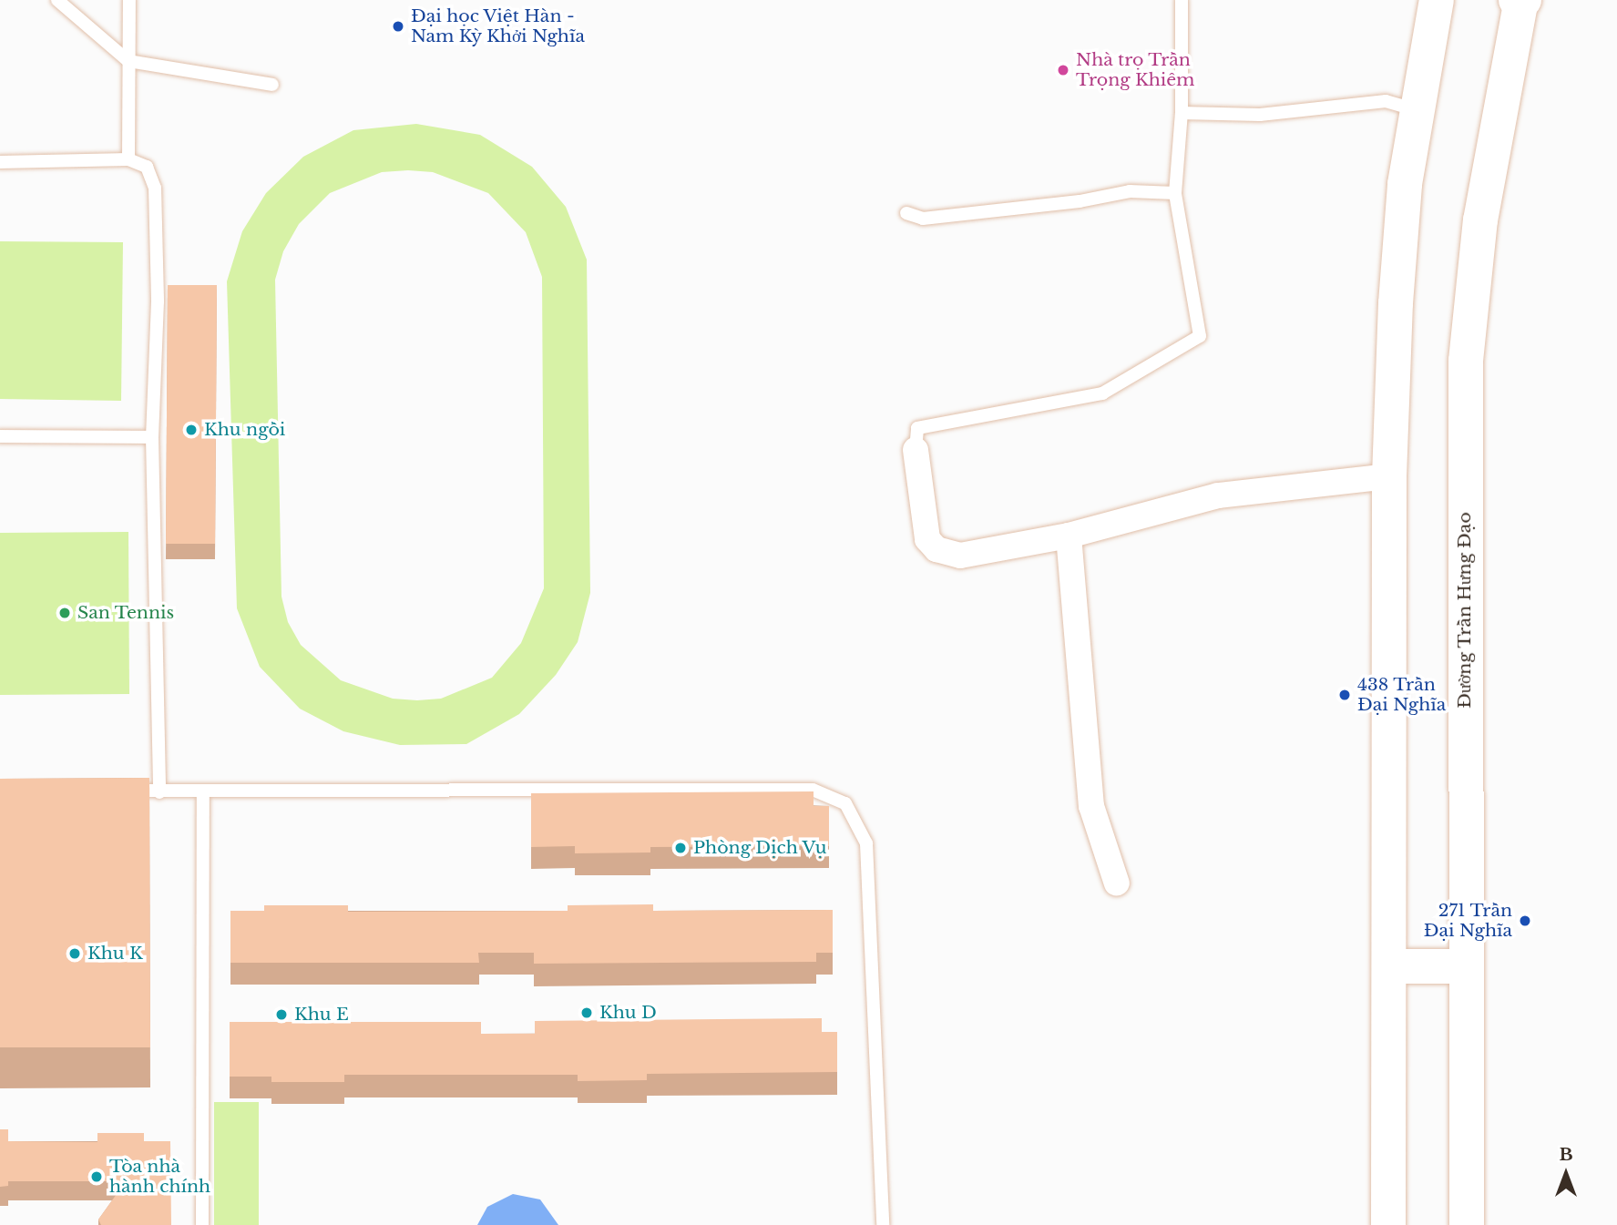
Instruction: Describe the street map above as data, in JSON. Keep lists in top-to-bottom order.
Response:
{
  "streets": {
    "main road": ["Đường Trần Hưng Đạo"]
  },
  "places": [
    "Đại học Việt Hàn - Nam Kỳ Khởi Nghĩa",
    "Nhà trọ Trần Trọng Khiêm",
    "Khu ngồi",
    "San Tennis",
    "438 Trần Đại Nghĩa",
    "Phòng Dịch Vụ",
    "271 Trần Đại Nghĩa",
    "Khu K",
    "Khu D",
    "Khu E",
    "Tòa nhà hành chính"
  ],
  "north": "top"
}
